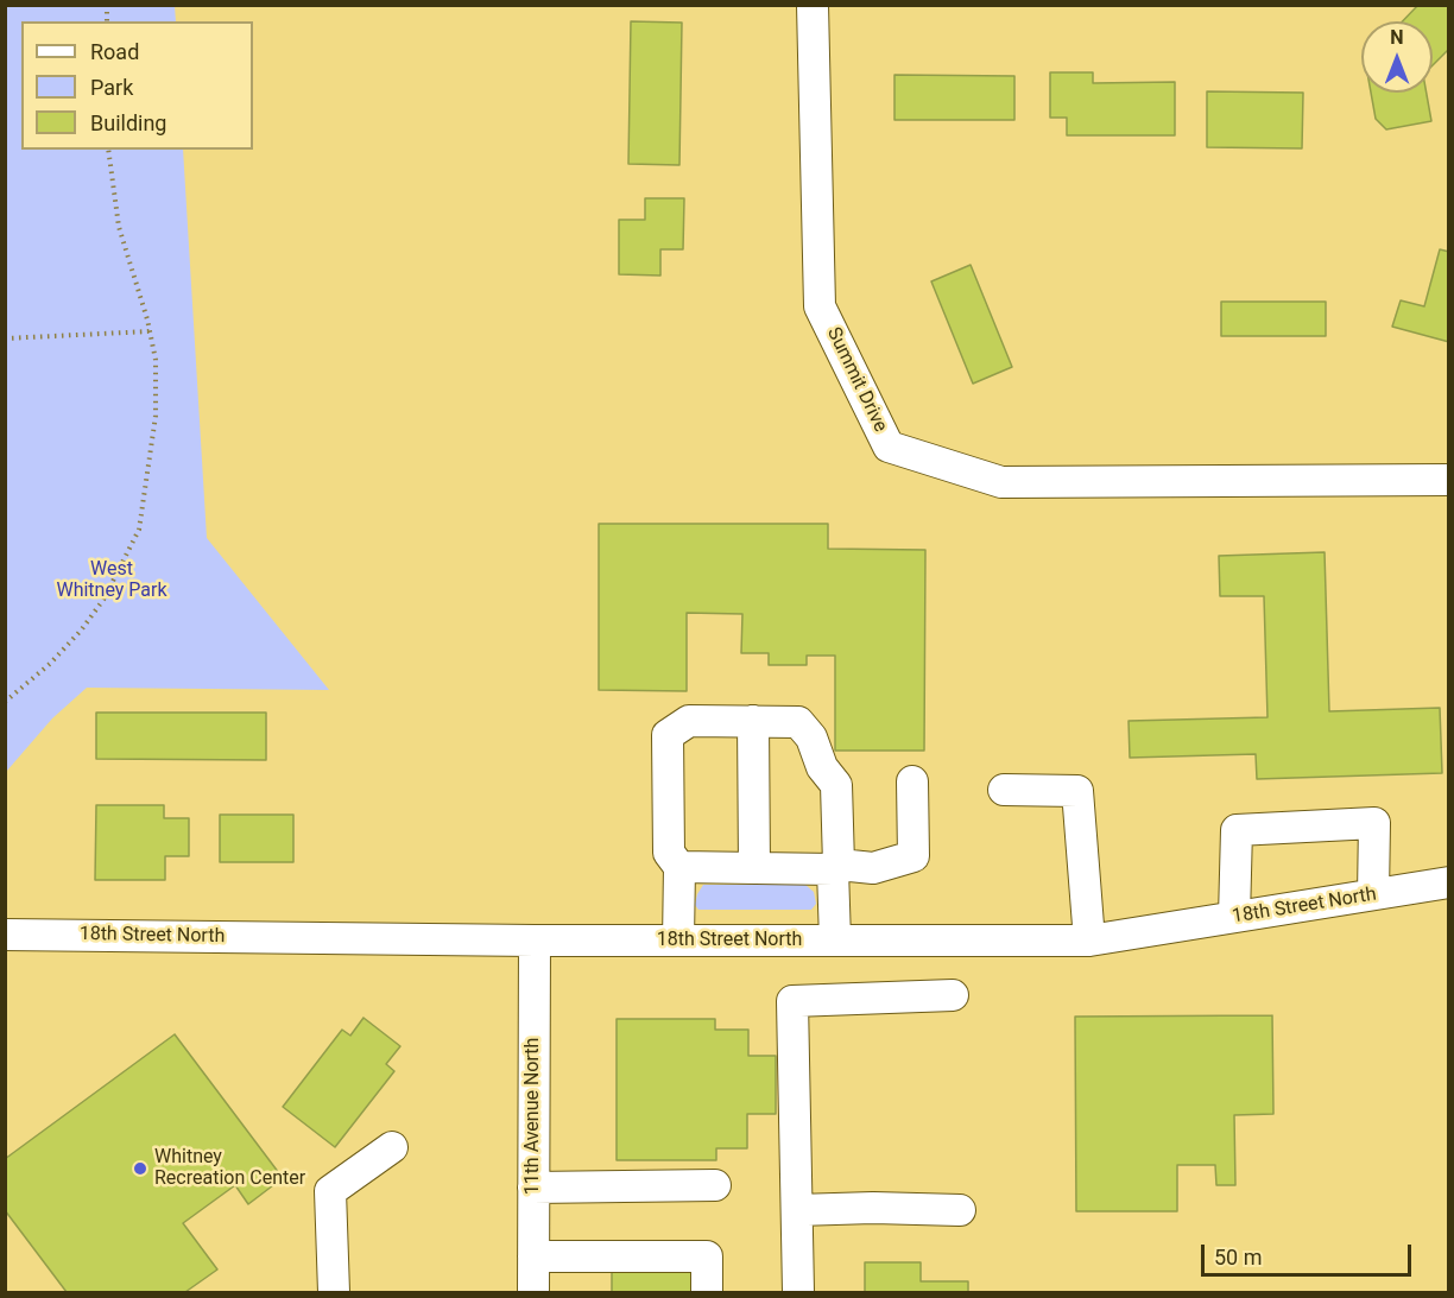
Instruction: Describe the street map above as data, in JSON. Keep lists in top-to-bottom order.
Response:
{
  "streets": {
    "street": ["Summit Drive", "18th Street North", "11th Avenue North"]
  },
  "crossings": [
    ["18th Street North", "11th Avenue North"]
  ],
  "parks": ["West Whitney Park"],
  "places": ["Whitney Recreation Center"],
  "legend": ["Road", "Park", "Building"],
  "scale_bar": "50 m",
  "north": "top"
}
